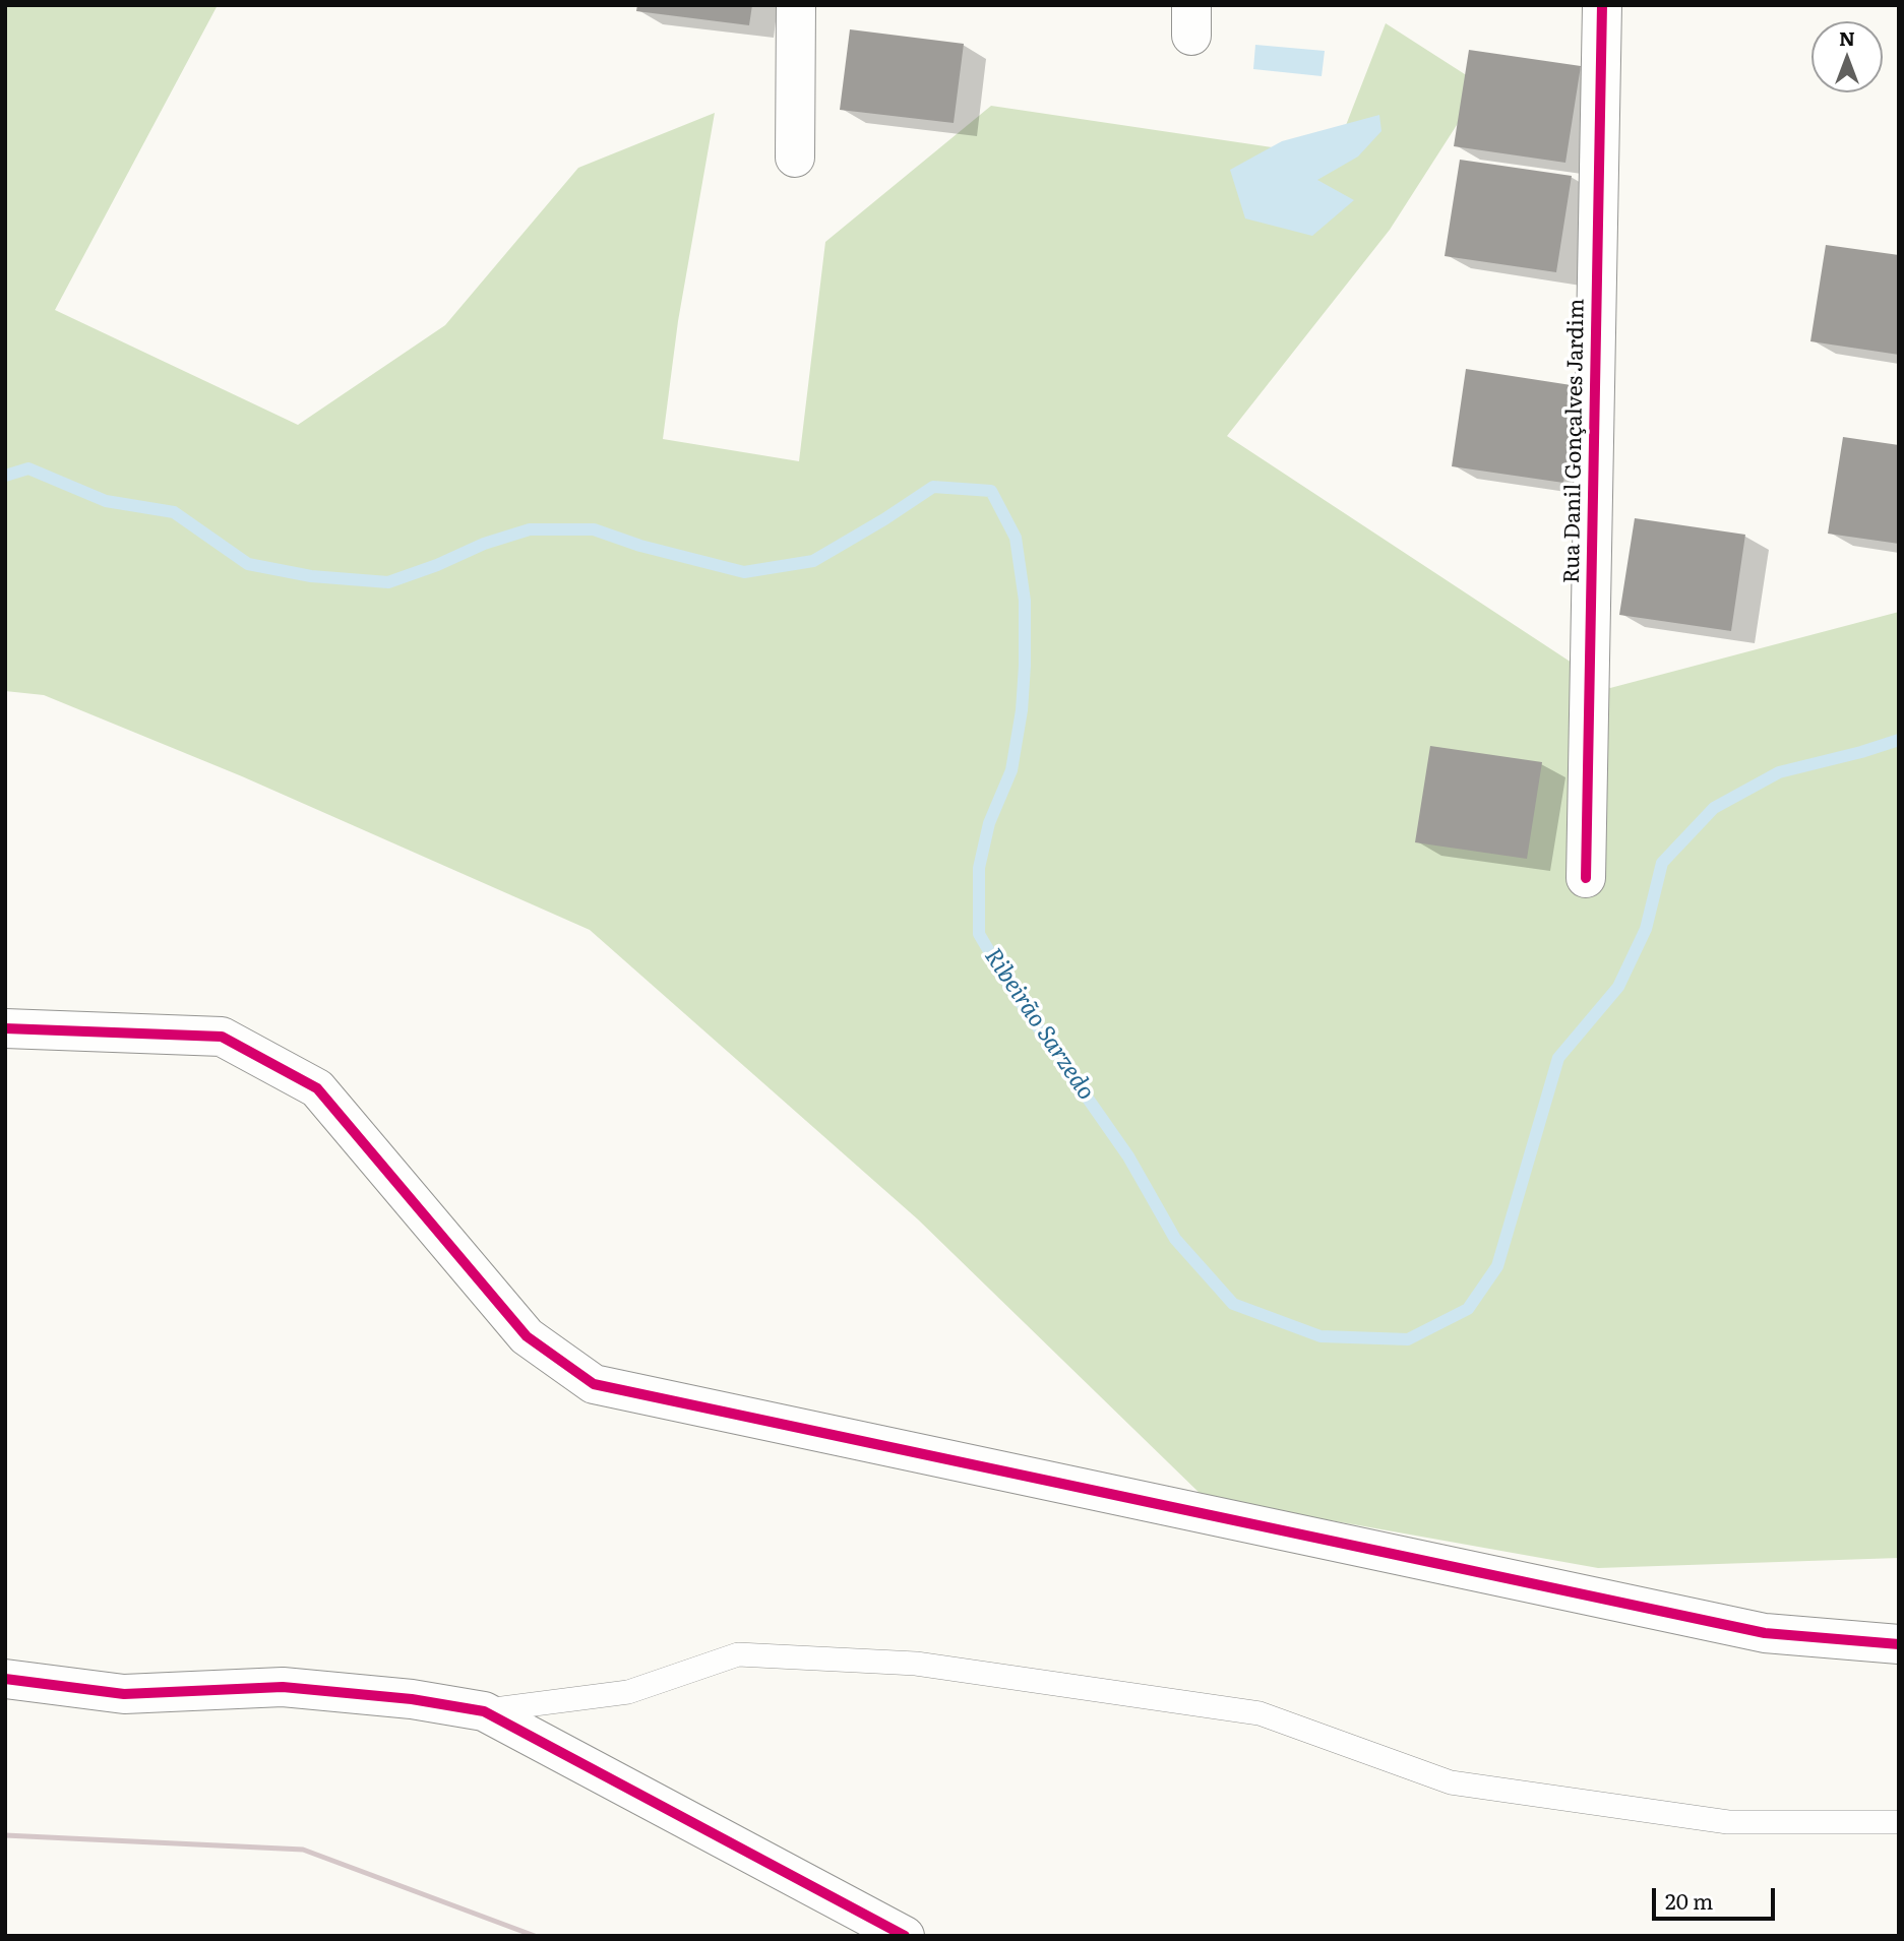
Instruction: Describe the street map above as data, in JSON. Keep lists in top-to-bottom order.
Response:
{
  "streets": {
    "street": ["Rua Danil Gonçalves Jardim"]
  },
  "water": ["Ribeirão Sarzedo"],
  "scale_bar": "20 m",
  "north": "top"
}
